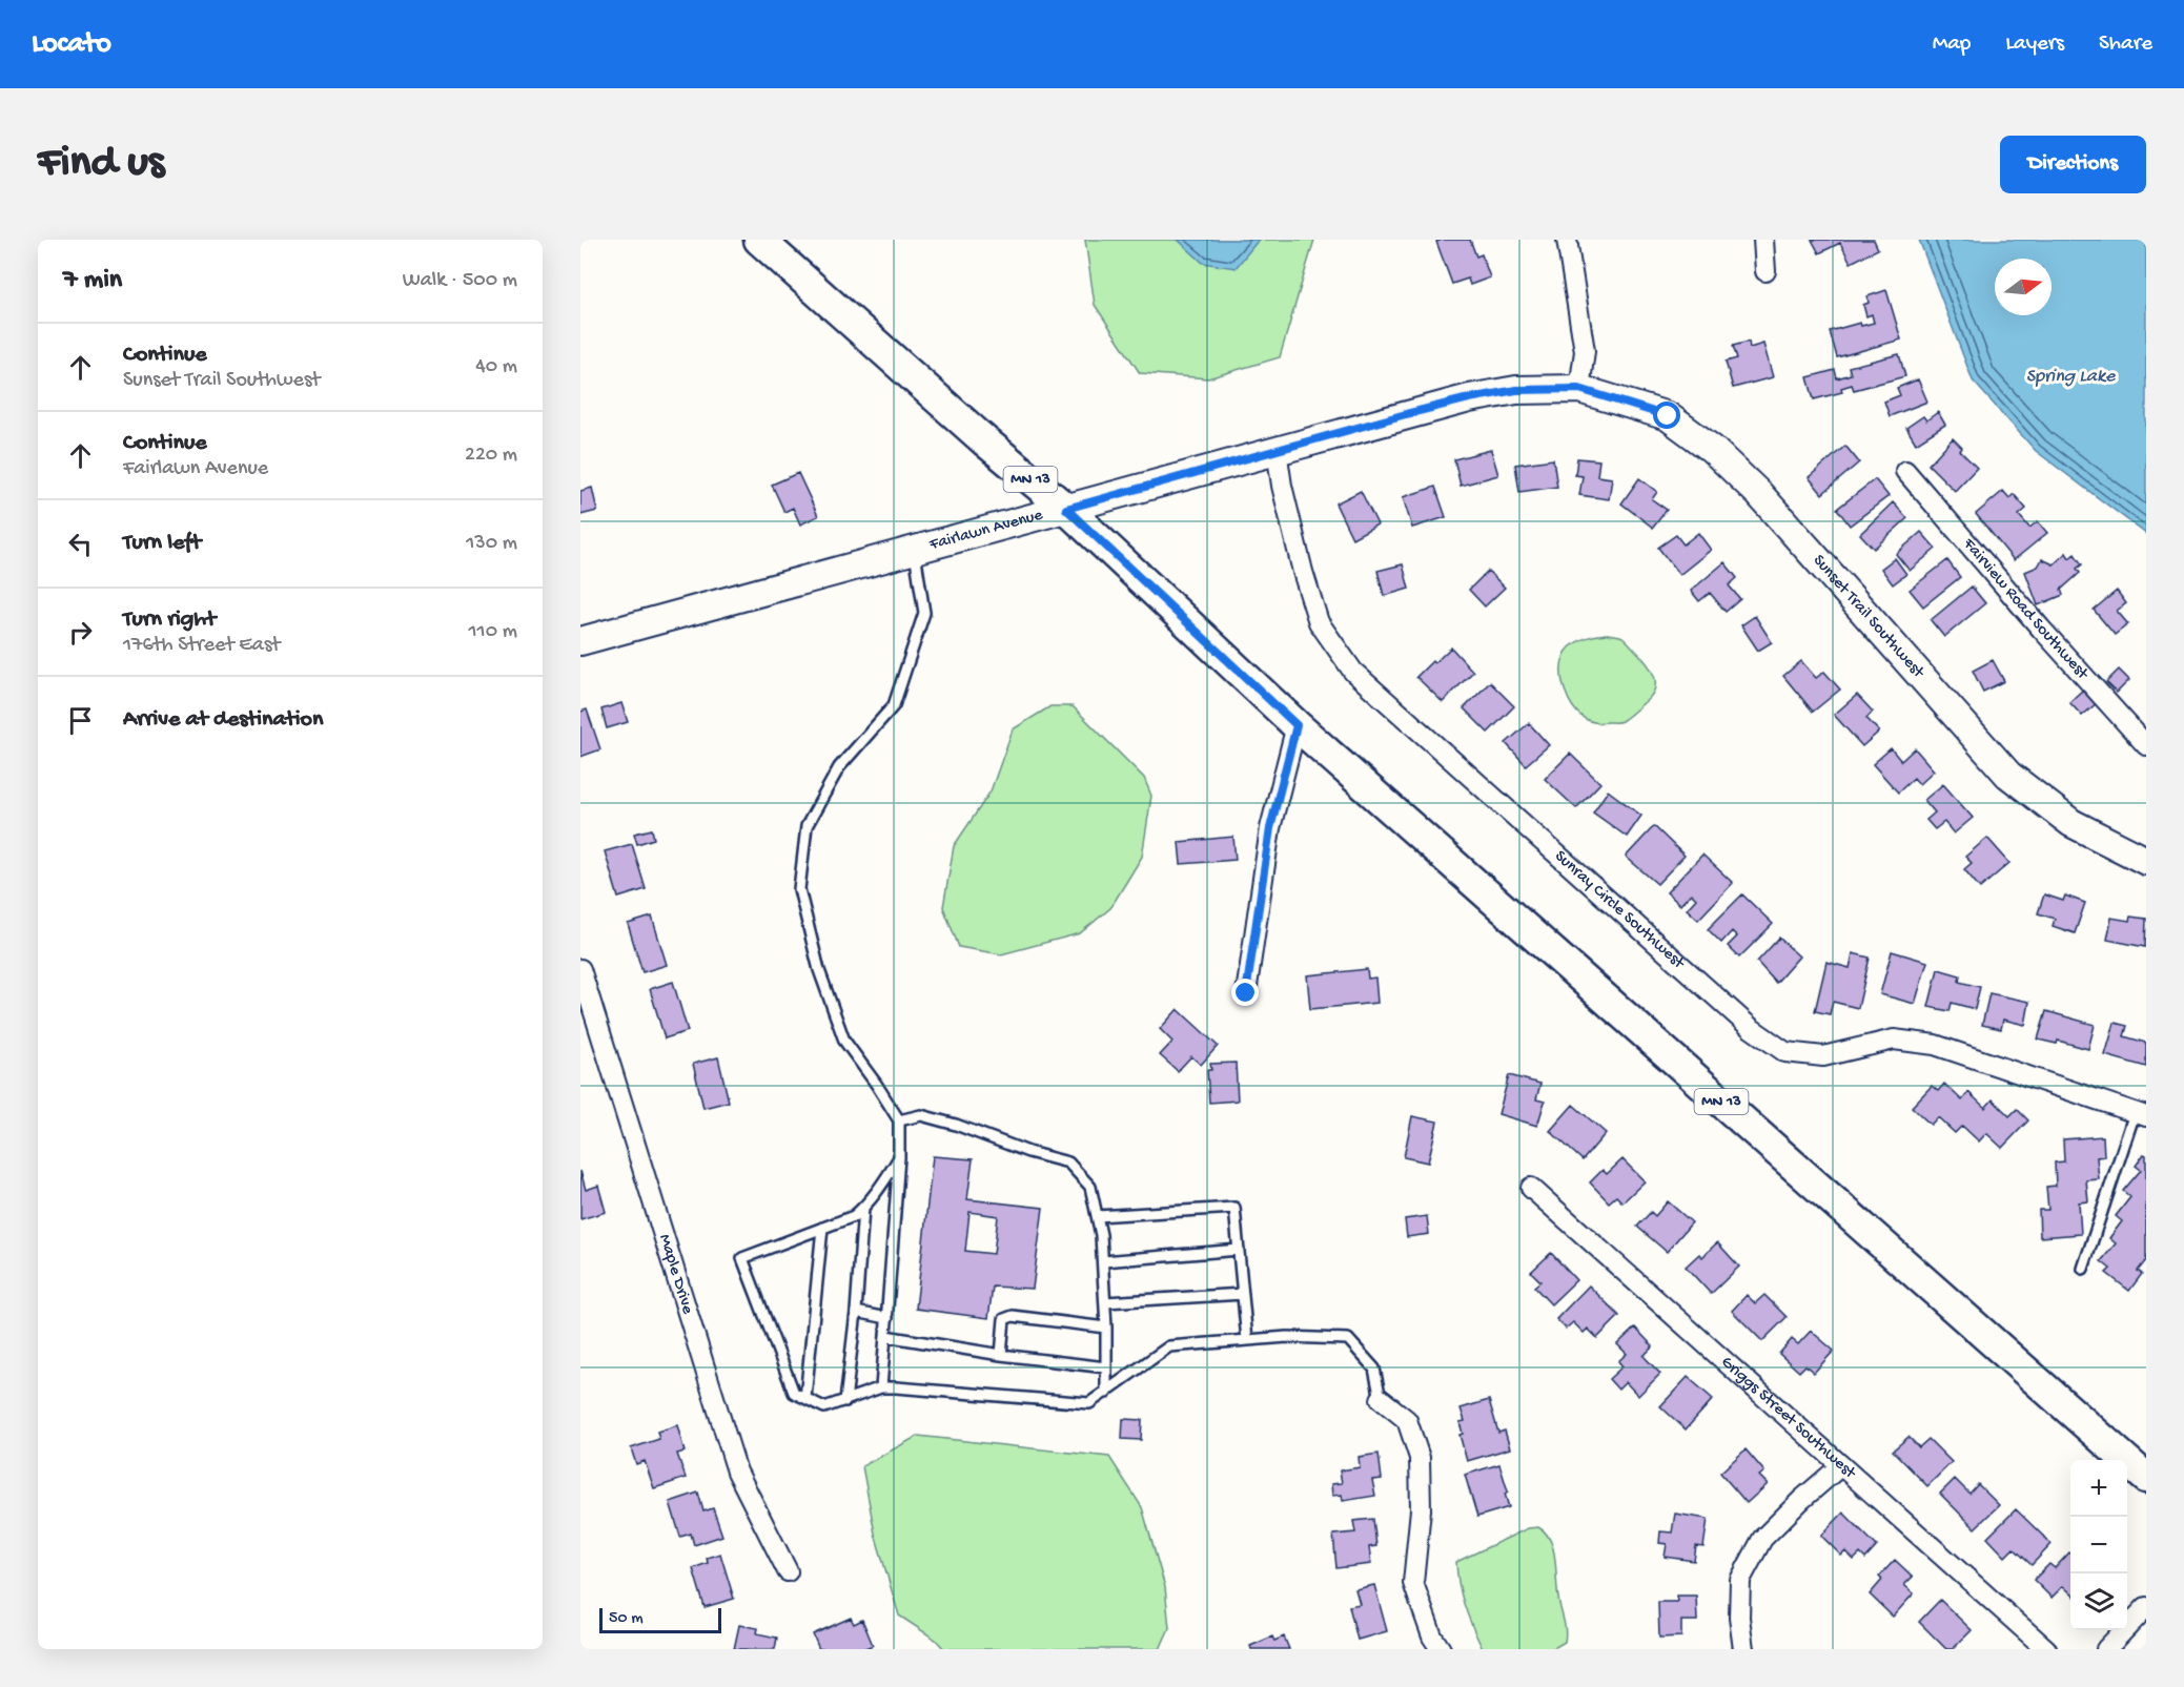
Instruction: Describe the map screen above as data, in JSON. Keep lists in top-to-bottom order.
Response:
{
  "streets": {
    "main road": ["MN 13"],
    "street": [
      "Fairlawn Avenue",
      "Fairview Road Southwest",
      "Sunset Trail Southwest",
      "Sunray Circle Southwest",
      "Maple Drive",
      "Griggs Street Southwest"
    ]
  },
  "crossings": [
    ["MN 13", "Fairlawn Avenue"],
    ["Fairlawn Avenue", "Sunset Trail Southwest"],
    ["Fairlawn Avenue", "Sunray Circle Southwest"]
  ],
  "water": ["Spring Lake"],
  "scale_bar": "50 m",
  "north": "right",
  "page": {
    "header": "Locato",
    "nav": ["Map", "Layers", "Share"],
    "buttons": "Directions",
    "title": "Find us",
    "heading": ["7 min", "Walk · 500 m"],
    "list": [
      ["Continue", "Sunset Trail Southwest", "40 m"],
      ["Continue", "Fairlawn Avenue", "220 m"],
      ["Turn left", "130 m"],
      ["Turn right", "176th Street East", "110 m"],
      "Arrive at destination"
    ],
    "map_buttons": ["+", "−"],
    "scale": "50 m"
  }
}
